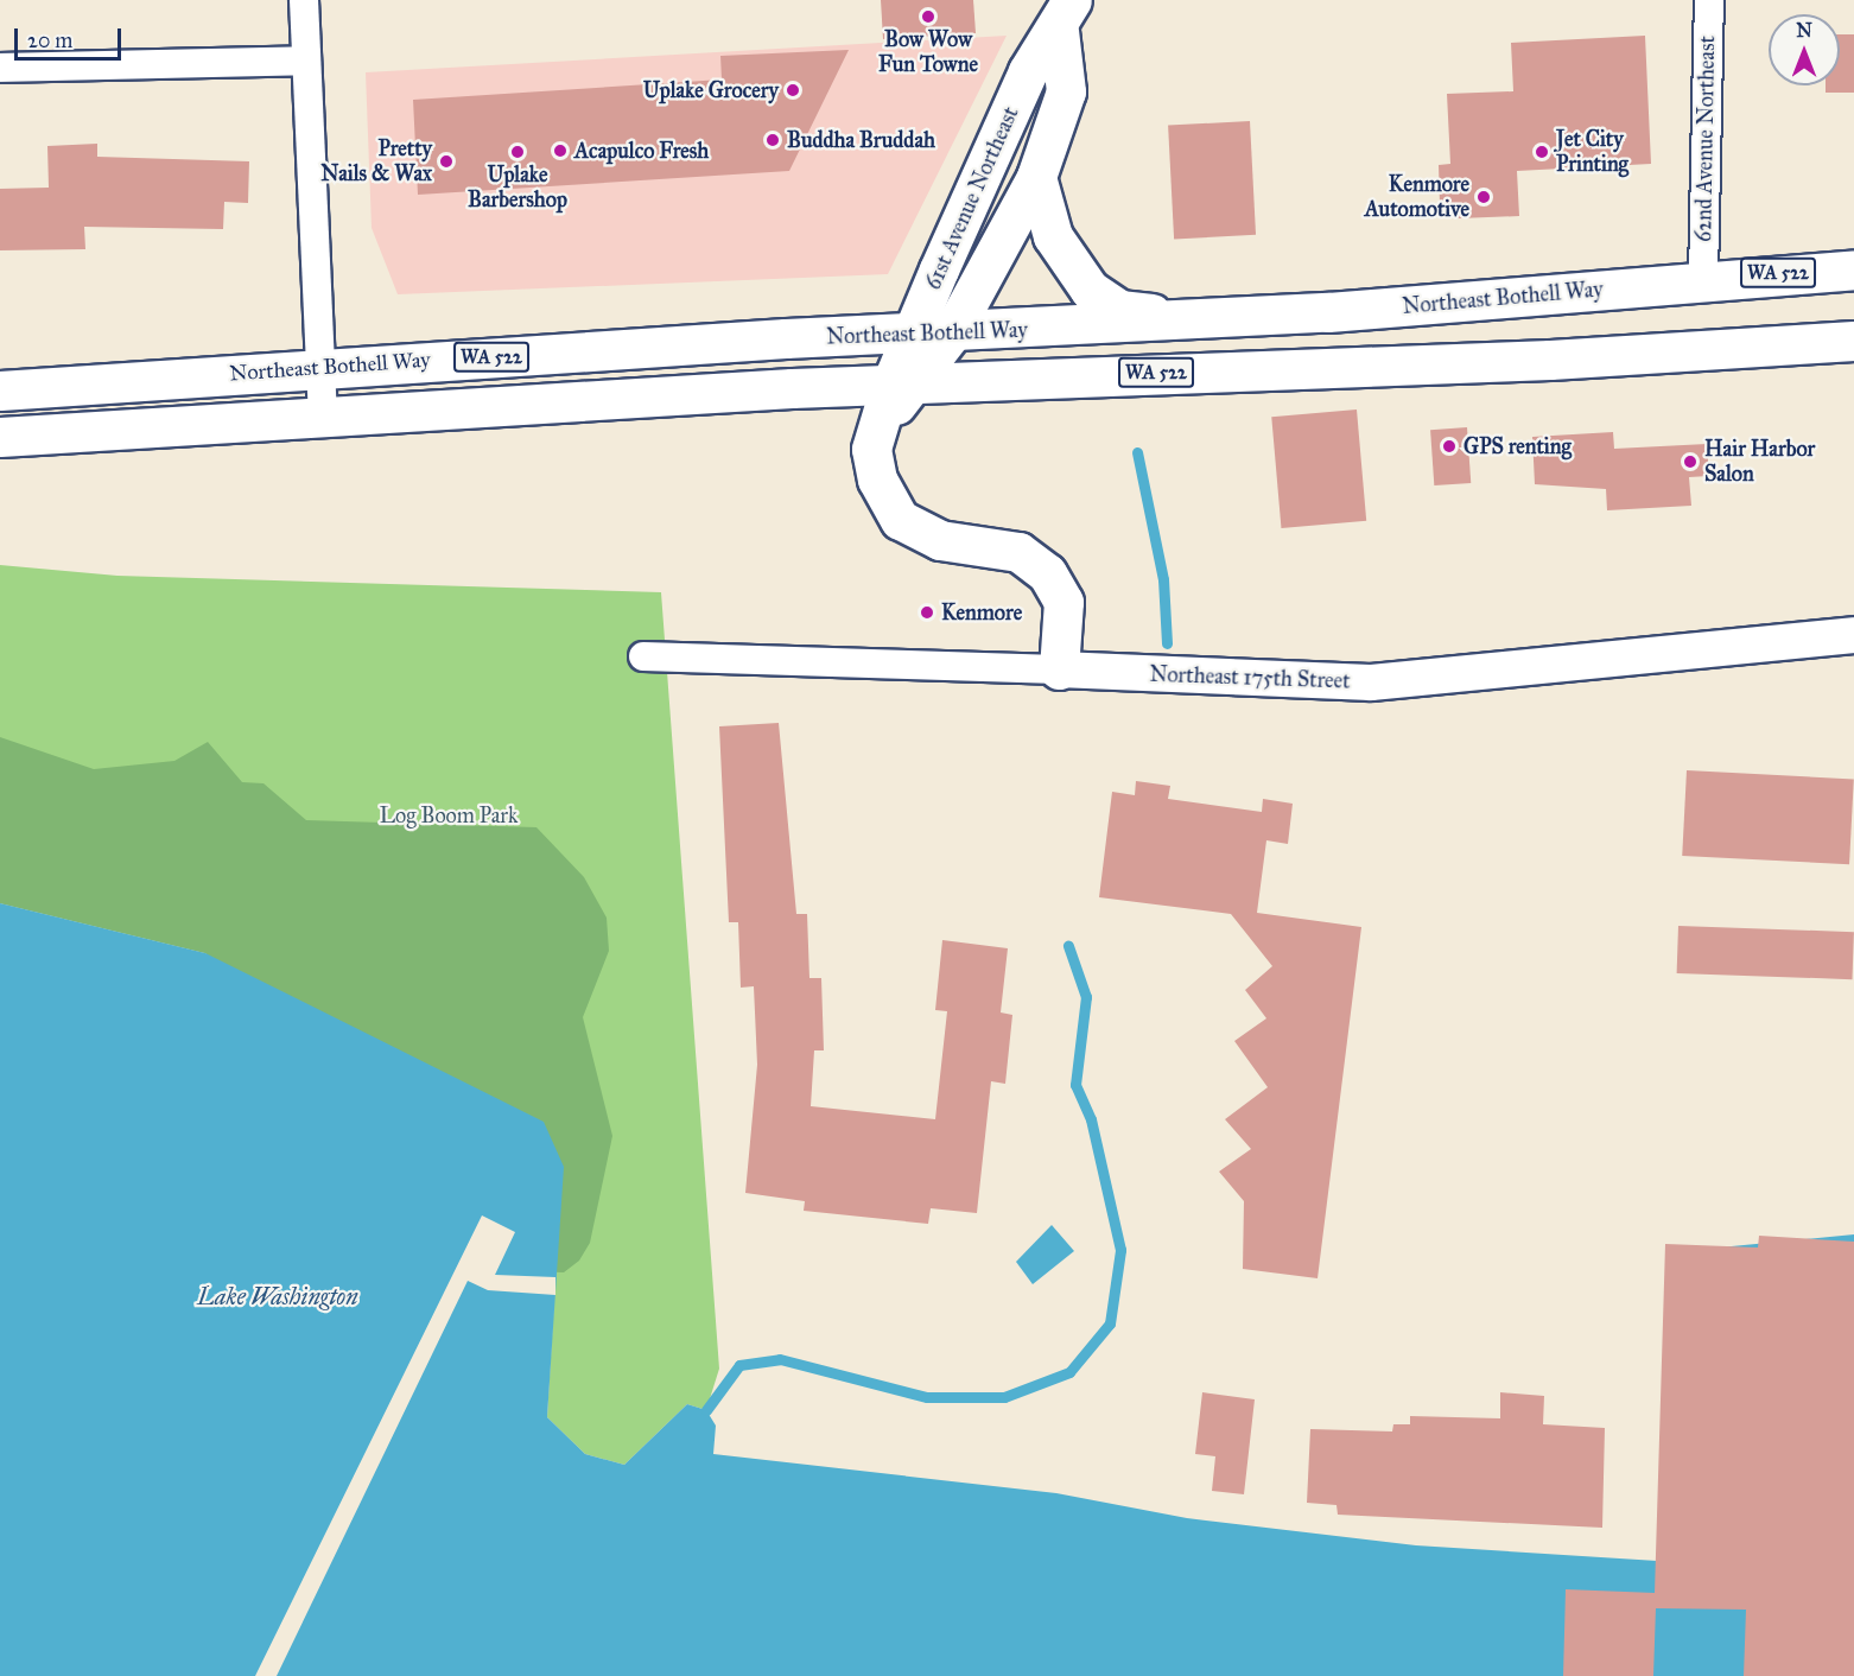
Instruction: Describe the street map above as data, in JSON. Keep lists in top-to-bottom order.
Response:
{
  "streets": {
    "main road": ["61st Avenue Northeast", "WA 522", "Northeast Bothell Way"],
    "street": ["62nd Avenue Northeast", "Northeast 175th Street"]
  },
  "crossings": [
    ["62nd Avenue Northeast", "Northeast Bothell Way"],
    ["61st Avenue Northeast", "WA 522"],
    ["61st Avenue Northeast", "Northeast Bothell Way"],
    ["61st Avenue Northeast", "Northeast 175th Street"]
  ],
  "water": ["Lake Washington"],
  "parks": ["Log Boom Park"],
  "places": [
    "Bow Wow Fun Towne",
    "Uplake Grocery",
    "Buddha Bruddah",
    "Acapulco Fresh",
    "Uplake Barbershop",
    "Jet City Printing",
    "Pretty Nails & Wax",
    "Kenmore Automotive",
    "GPS renting",
    "Hair Harbor Salon",
    "Kenmore"
  ],
  "scale_bar": "20 m",
  "north": "top"
}
